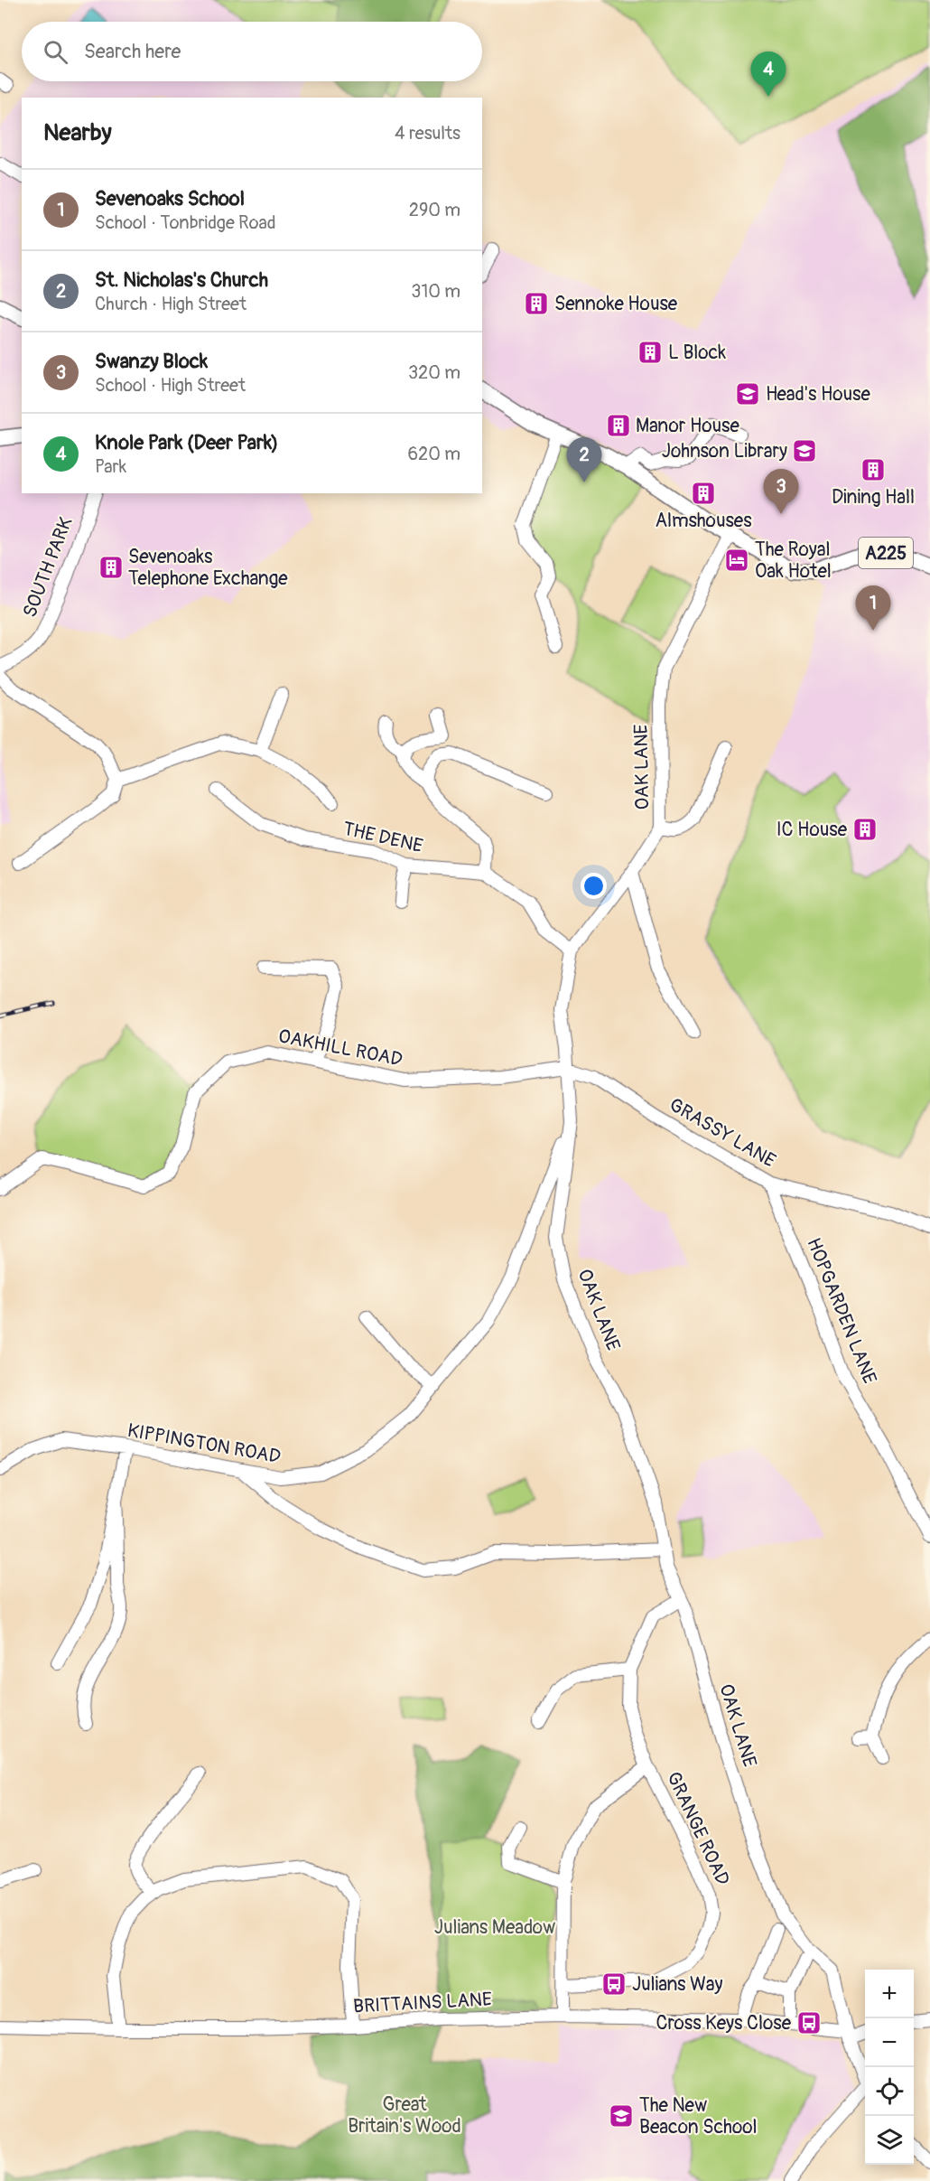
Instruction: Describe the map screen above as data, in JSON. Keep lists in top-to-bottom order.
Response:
{
  "streets": {
    "main road": ["A225"],
    "street": [
      "SOUTH PARK",
      "OAK LANE",
      "THE DENE",
      "OAKHILL ROAD",
      "GRASSY LANE",
      "HOPGARDEN LANE",
      "KIPPINGTON ROAD",
      "GRANGE ROAD",
      "BRITTAINS LANE"
    ]
  },
  "crossings": [
    ["A225", "OAK LANE"],
    ["OAK LANE", "THE DENE"],
    ["OAK LANE", "OAKHILL ROAD"],
    ["OAK LANE", "GRASSY LANE"],
    ["OAK LANE", "KIPPINGTON ROAD"],
    ["OAK LANE", "GRANGE ROAD"],
    ["OAK LANE", "BRITTAINS LANE"],
    ["OAKHILL ROAD", "GRASSY LANE"],
    ["GRASSY LANE", "HOPGARDEN LANE"]
  ],
  "parks": ["Julians Meadow", "Great Britain's Wood"],
  "places": {
    "building": [
      "Sennoke House",
      "L Block",
      "Manor House",
      "Dining Hall",
      "Almshouses",
      "Sevenoaks Telephone Exchange",
      "IC House"
    ],
    "school or university": ["Head's House", "Johnson Library", "The New Beacon School"],
    "hotel": ["The Royal Oak Hotel"],
    "bus stop": ["Julians Way", "Cross Keys Close"]
  },
  "page": {
    "search": "Search here",
    "pins": [
      "4",
      "2",
      "3",
      "1"
    ],
    "heading": ["Nearby", "4 results"],
    "list": [
      {
        "mark": "1",
        "name": "Sevenoaks School",
        "note": "School · Tonbridge Road",
        "value": "290 m"
      },
      {
        "mark": "2",
        "name": "St. Nicholas's Church",
        "note": "Church · High Street",
        "value": "310 m"
      },
      {
        "mark": "3",
        "name": "Swanzy Block",
        "note": "School · High Street",
        "value": "320 m"
      },
      {
        "mark": "4",
        "name": "Knole Park (Deer Park)",
        "note": "Park",
        "value": "620 m"
      }
    ],
    "map_buttons": ["+", "−"]
  }
}
